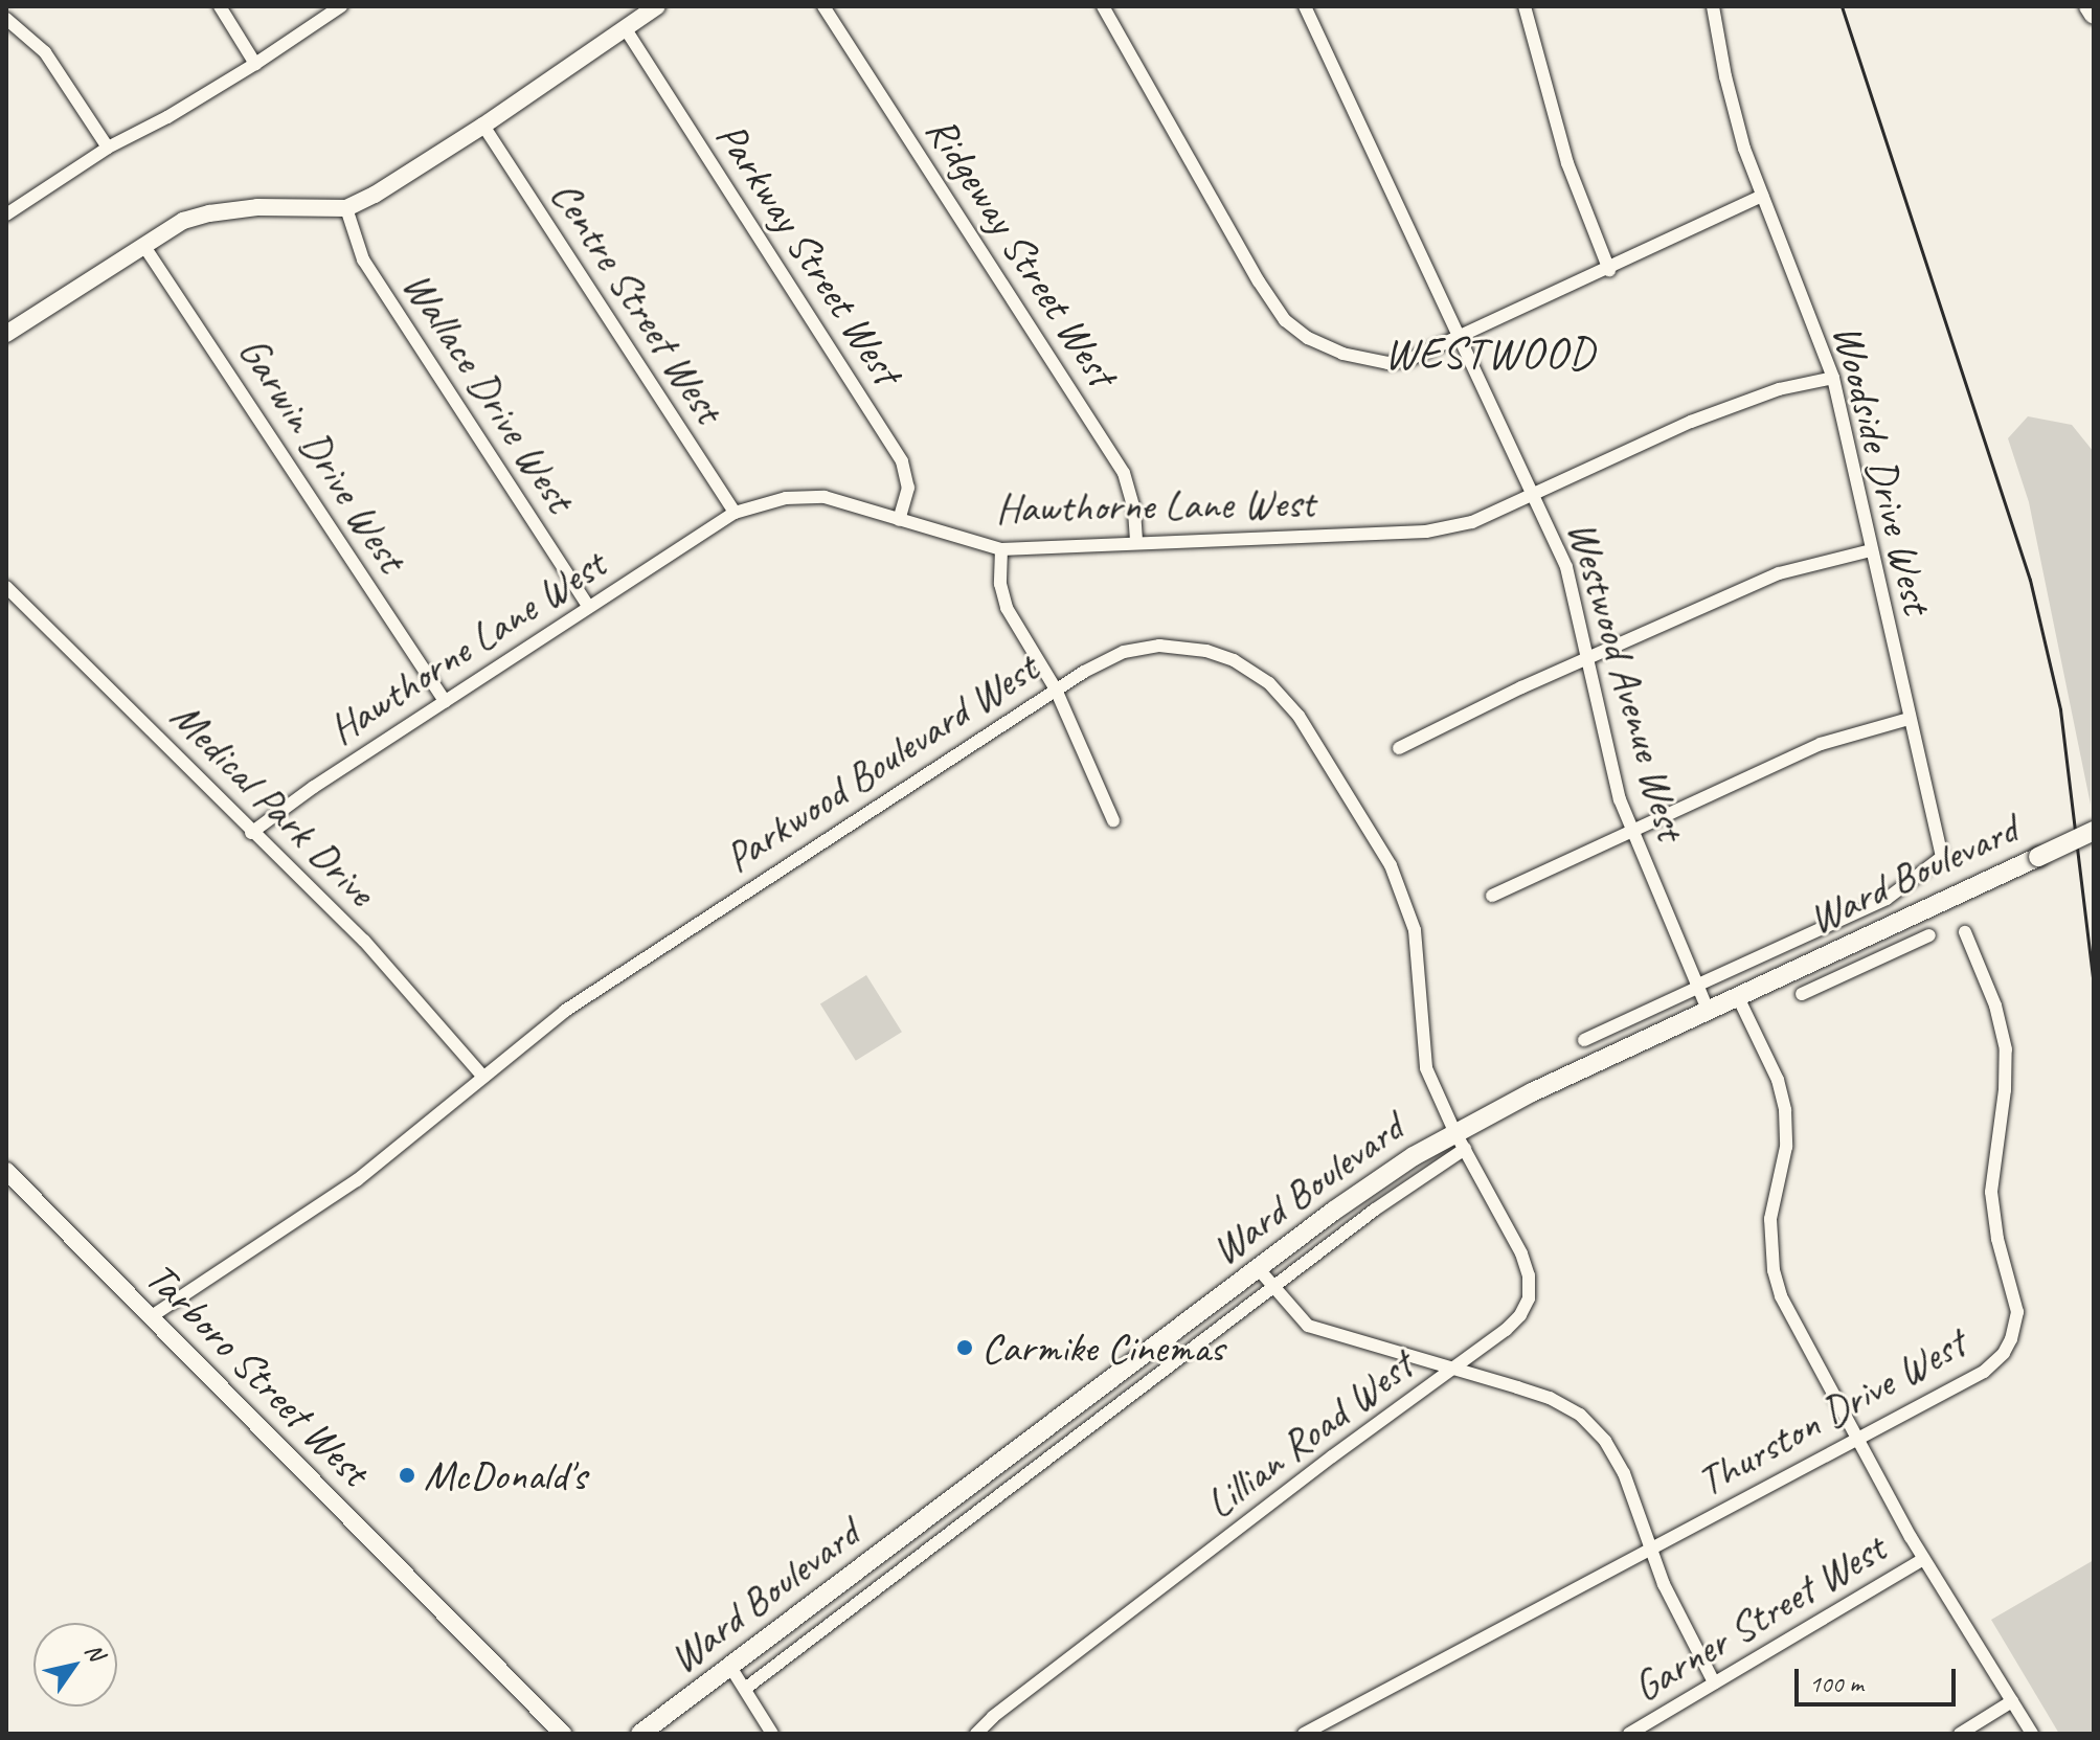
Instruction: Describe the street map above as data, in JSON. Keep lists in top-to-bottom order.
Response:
{
  "streets": {
    "main road": ["Ward Boulevard", "Tarboro Street West"],
    "street": [
      "Ridgeway Street West",
      "Parkway Street West",
      "Centre Street West",
      "Wallace Drive West",
      "Garwin Drive West",
      "Woodside Drive West",
      "Hawthorne Lane West",
      "Westwood Avenue West",
      "Parkwood Boulevard West",
      "Medical Park Drive",
      "Thurston Drive West",
      "Lillian Road West",
      "Garner Street West"
    ]
  },
  "crossings": [
    ["Ridgeway Street West", "Hawthorne Lane West"],
    ["Parkway Street West", "Hawthorne Lane West"],
    ["Centre Street West", "Hawthorne Lane West"],
    ["Wallace Drive West", "Hawthorne Lane West"],
    ["Garwin Drive West", "Hawthorne Lane West"],
    ["Woodside Drive West", "Hawthorne Lane West"],
    ["Woodside Drive West", "Westwood Avenue West"],
    ["Hawthorne Lane West", "Westwood Avenue West"],
    ["Hawthorne Lane West", "Medical Park Drive"],
    ["Westwood Avenue West", "Ward Boulevard"],
    ["Parkwood Boulevard West", "Medical Park Drive"],
    ["Parkwood Boulevard West", "Ward Boulevard"],
    ["Parkwood Boulevard West", "Tarboro Street West"],
    ["Parkwood Boulevard West", "Lillian Road West"],
    ["Ward Boulevard", "Lillian Road West"]
  ],
  "districts": ["WESTWOOD"],
  "places": ["Carmike Cinemas", "McDonald's"],
  "scale_bar": "100 m",
  "north": "top right"
}
